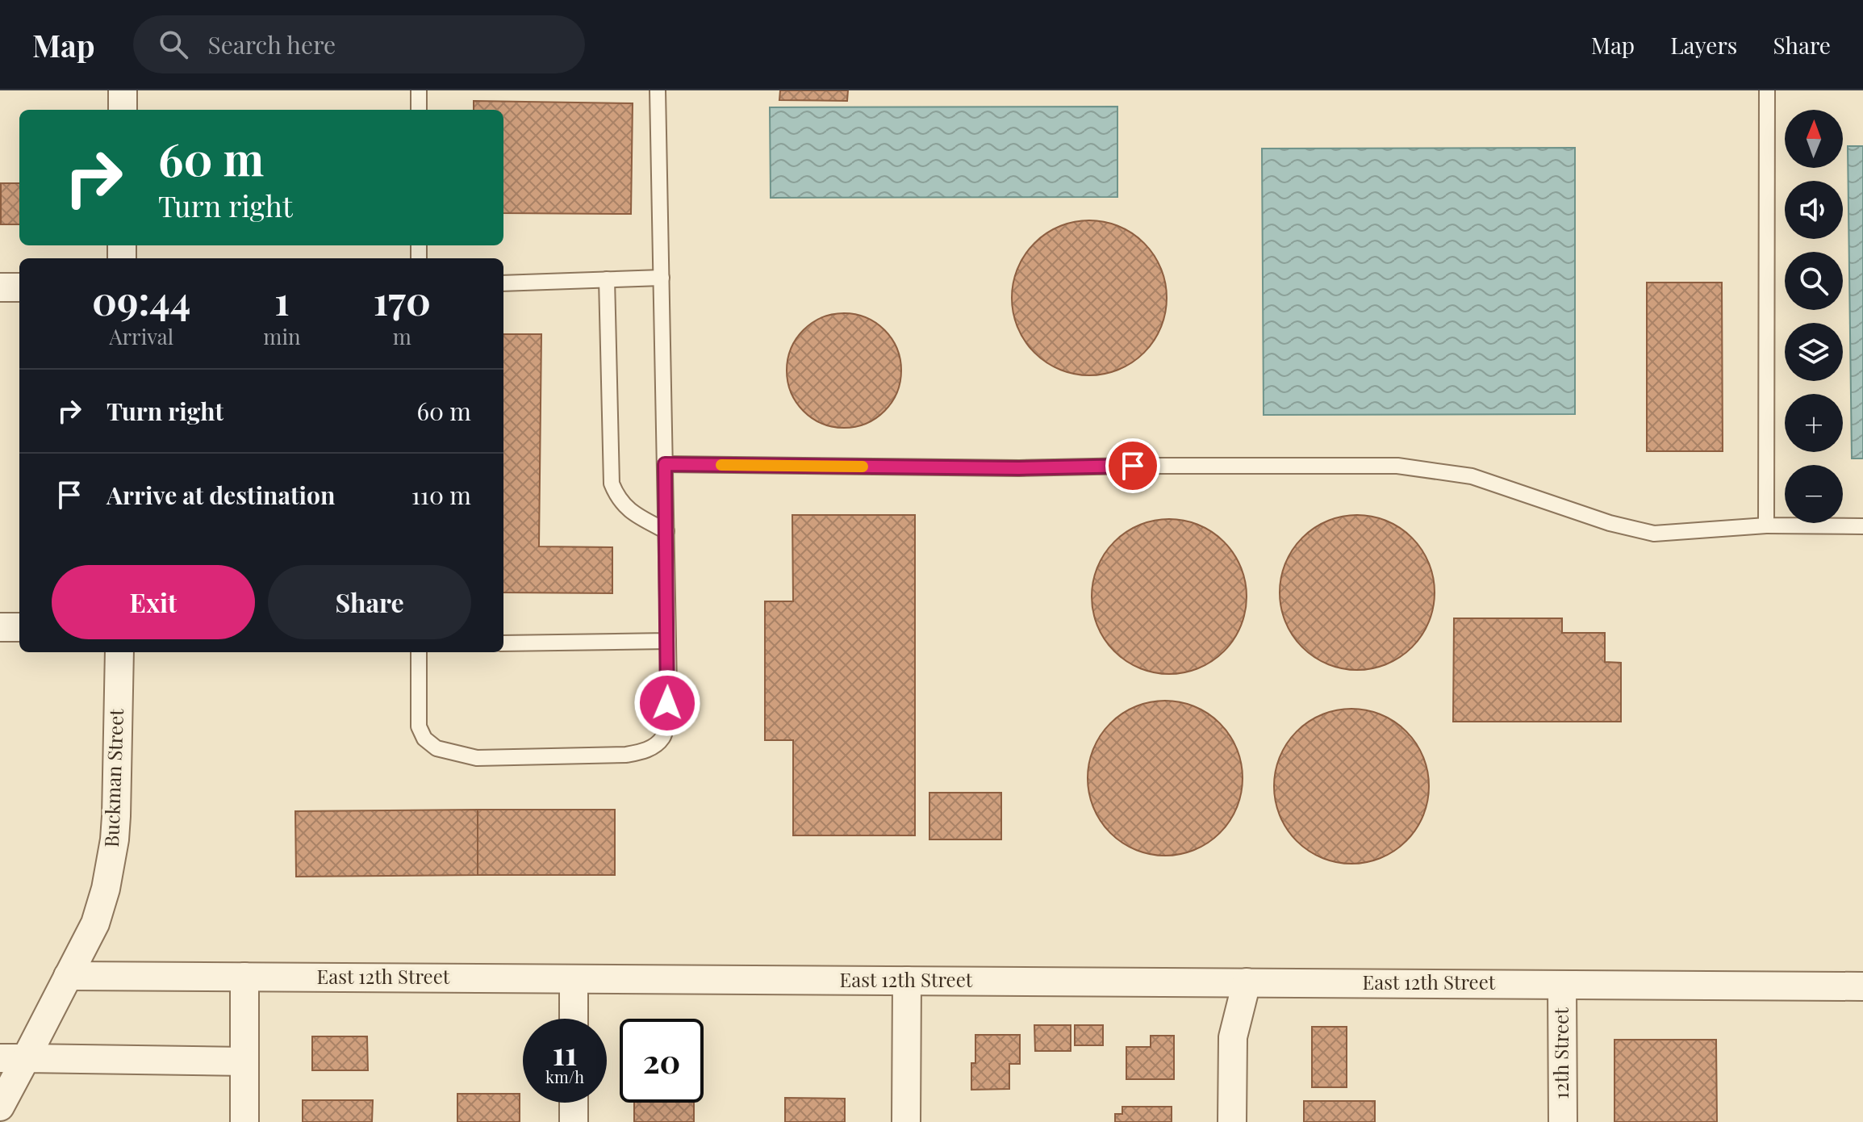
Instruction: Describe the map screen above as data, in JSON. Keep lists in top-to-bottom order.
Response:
{
  "streets": {
    "street": ["Buckman Street", "East 12th Street", "12th Street"]
  },
  "crossings": [
    ["Buckman Street", "East 12th Street"],
    ["East 12th Street", "12th Street"]
  ],
  "north": "top",
  "page": {
    "header": "Map",
    "search": "Search here",
    "nav": ["Map", "Layers", "Share"],
    "map_buttons": ["+", "−"],
    "turn": ["60 m", "Turn right"],
    "eta": [
      "09:44",
      "Arrival",
      "1",
      "min",
      "170",
      "m"
    ],
    "list": [
      {
        "name": "Turn right",
        "value": "60 m"
      },
      {
        "name": "Arrive at destination",
        "value": "110 m"
      }
    ],
    "buttons": ["Exit", "Share"],
    "speed": "11 km/h",
    "limit": "20"
  }
}
